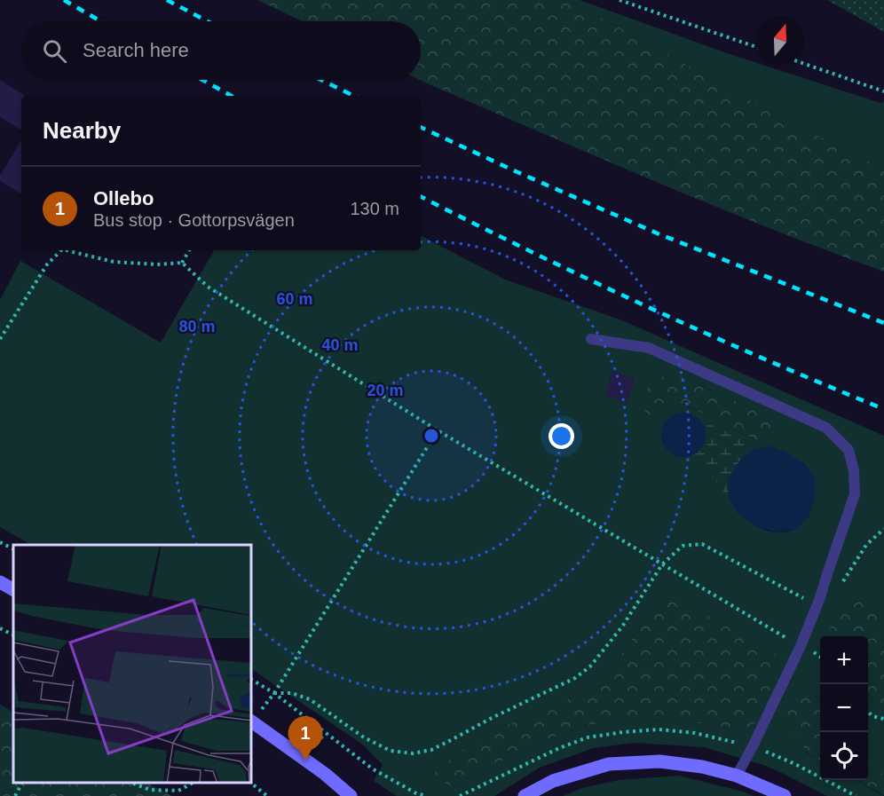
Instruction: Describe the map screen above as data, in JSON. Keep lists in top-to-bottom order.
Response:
{
  "north": "top",
  "page": {
    "search": "Search here",
    "heading": "Nearby",
    "list": [
      {
        "mark": "1",
        "name": "Ollebo",
        "note": "Bus stop · Gottorpsvägen",
        "value": "130 m"
      }
    ],
    "map_buttons": ["+", "−"],
    "pins": "1"
  },
  "rings": [
    "60 m",
    "80 m",
    "40 m",
    "20 m"
  ]
}
